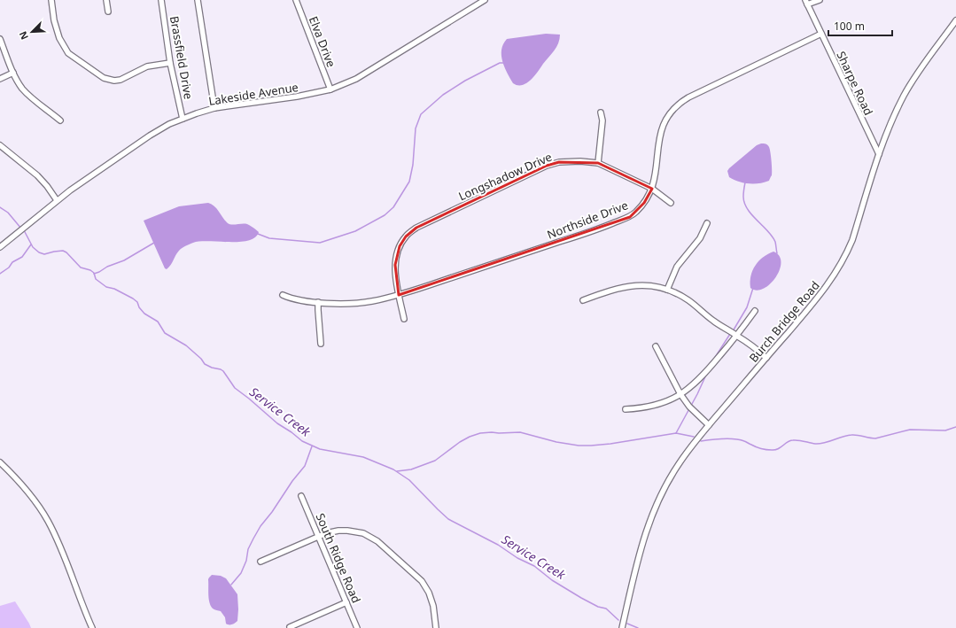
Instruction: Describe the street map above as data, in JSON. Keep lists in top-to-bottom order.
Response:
{
  "streets": {
    "street": [
      "Elva Drive",
      "Brassfield Drive",
      "Sharpe Road",
      "Lakeside Avenue",
      "Longshadow Drive",
      "Northside Drive",
      "Burch Bridge Road",
      "South Ridge Road"
    ]
  },
  "crossings": [
    ["Elva Drive", "Lakeside Avenue"],
    ["Brassfield Drive", "Lakeside Avenue"],
    ["Sharpe Road", "Northside Drive"],
    ["Sharpe Road", "Burch Bridge Road"],
    ["Longshadow Drive", "Northside Drive"]
  ],
  "water": ["Service Creek"],
  "scale_bar": "100 m",
  "north": "bottom left"
}
